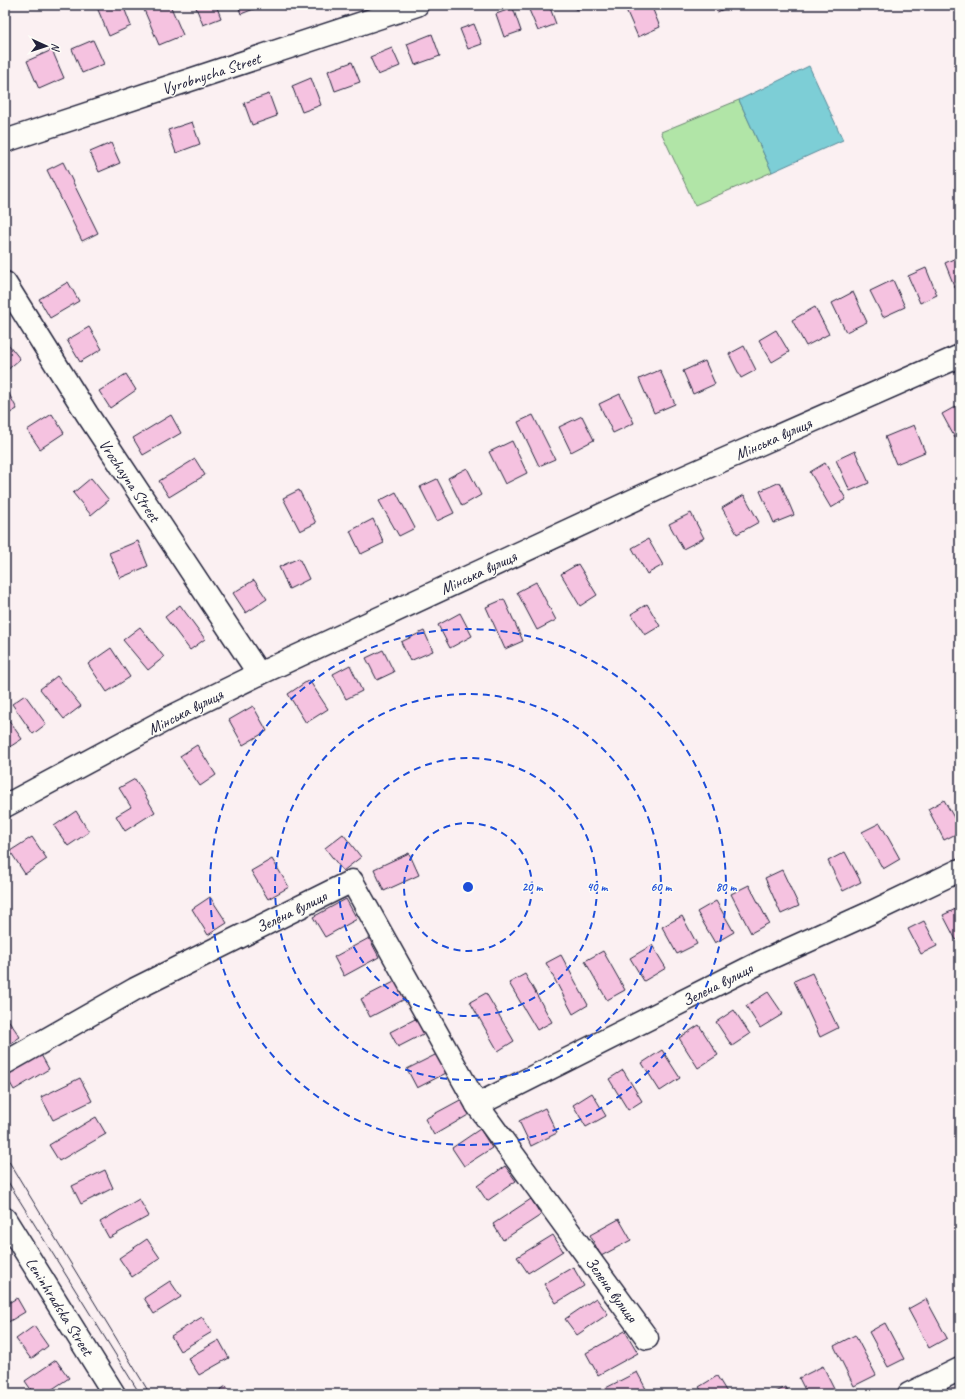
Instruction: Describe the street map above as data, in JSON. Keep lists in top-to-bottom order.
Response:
{
  "streets": {
    "street": [
      "Vyrobnycha Street",
      "Мінська вулиця",
      "Vrozhayna Street",
      "Зелена вулиця",
      "Leninhradska Street"
    ]
  },
  "crossings": [
    ["Мінська вулиця", "Vrozhayna Street"]
  ],
  "north": "right",
  "rings": [
    "20 m",
    "40 m",
    "60 m",
    "80 m"
  ]
}
